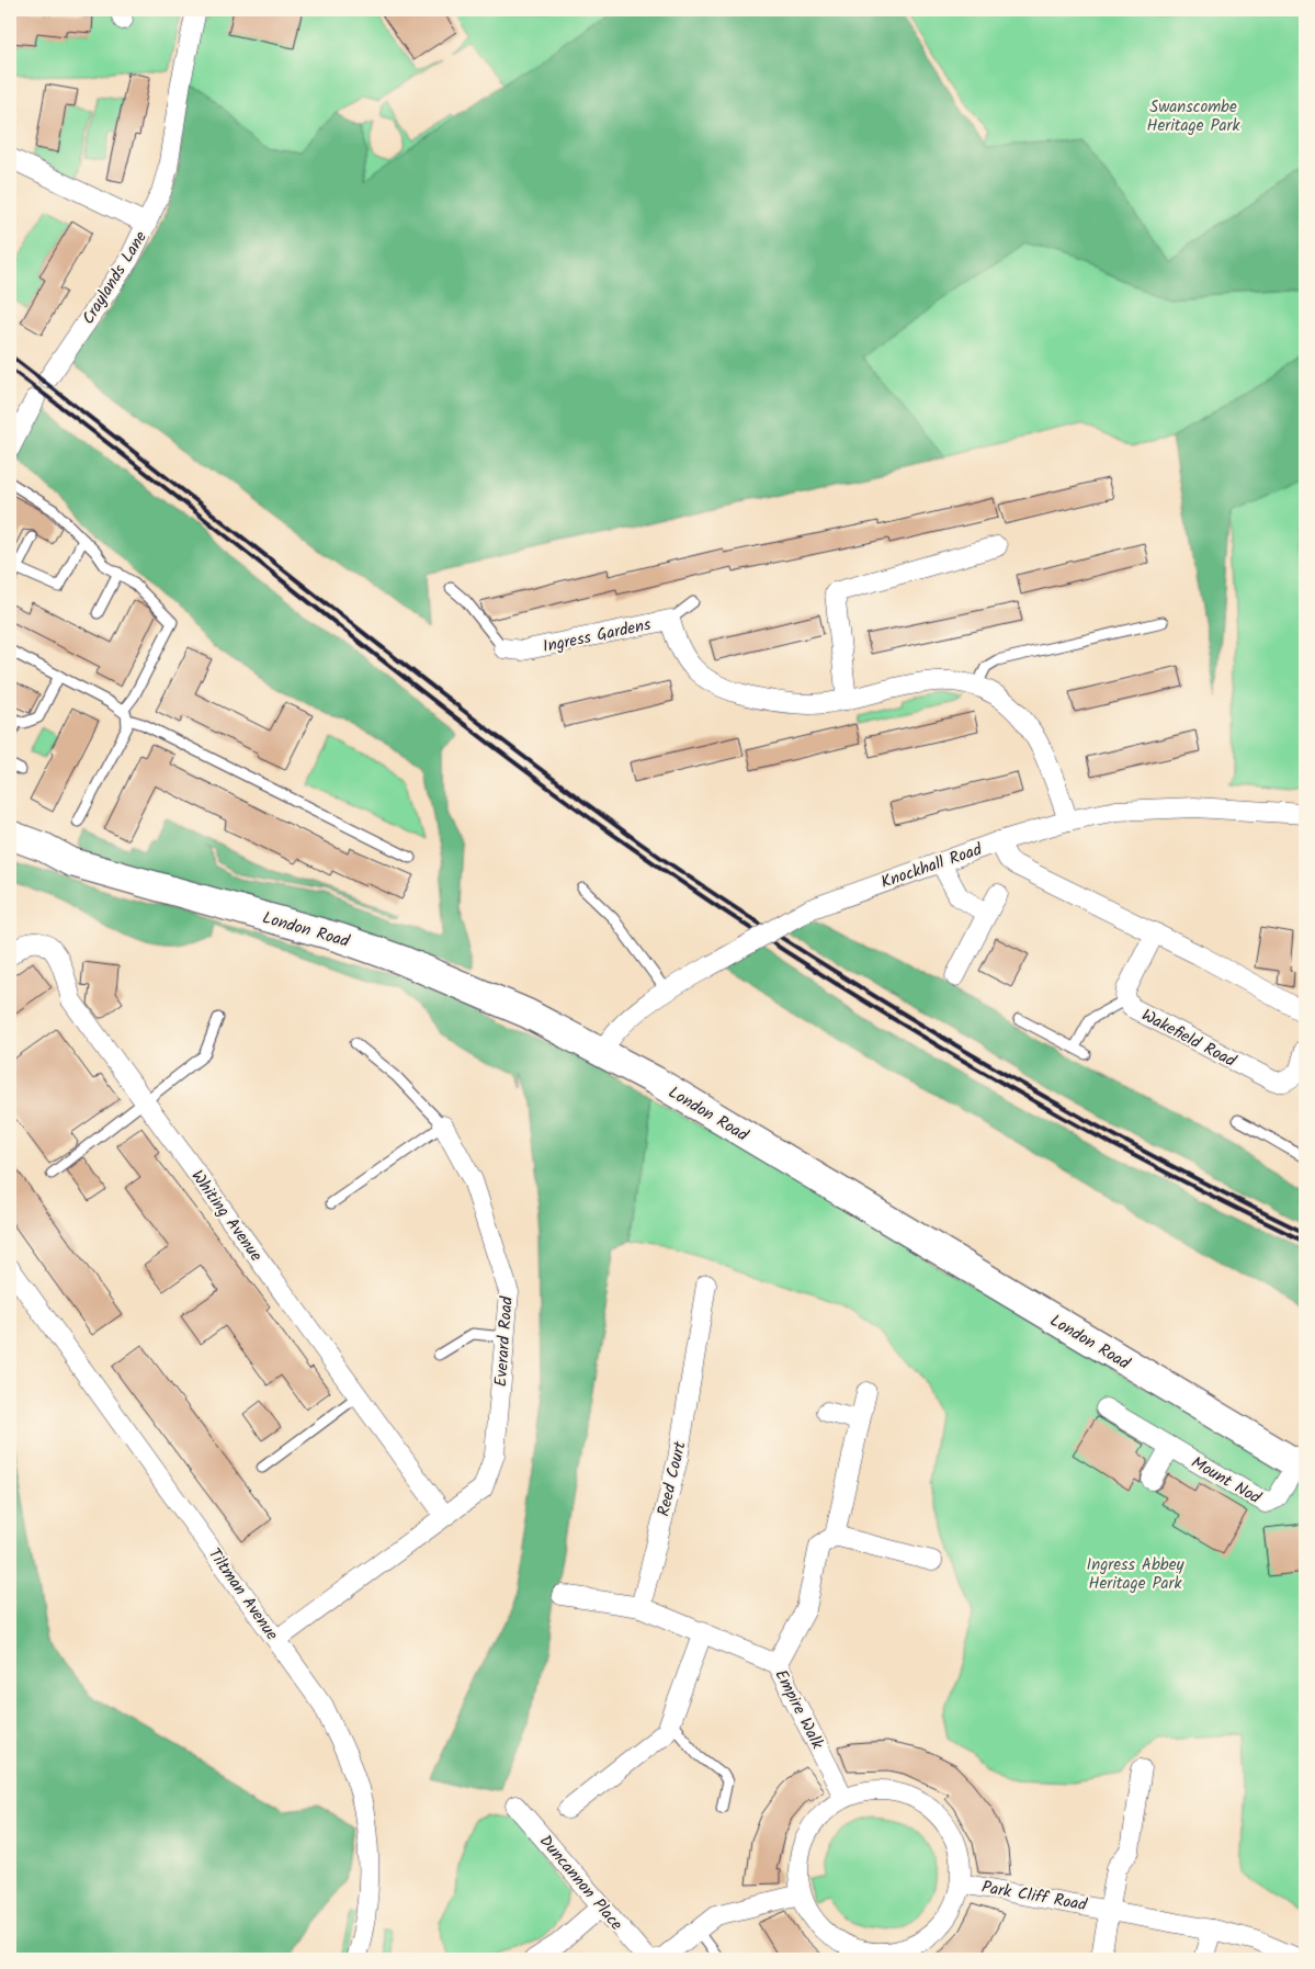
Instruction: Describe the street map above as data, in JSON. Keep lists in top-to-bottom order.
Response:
{
  "streets": {
    "main road": ["London Road"],
    "street": [
      "Craylands Lane",
      "Ingress Gardens",
      "Knockhall Road",
      "Wakefield Road",
      "Whiting Avenue",
      "Everard Road",
      "Reed Court",
      "Mount Nod",
      "Tiltman Avenue",
      "Empire Walk",
      "Duncannon Place",
      "Park Cliff Road"
    ]
  },
  "crossings": [
    ["Ingress Gardens", "Knockhall Road"],
    ["Knockhall Road", "London Road"],
    ["London Road", "Mount Nod"],
    ["Whiting Avenue", "Everard Road"],
    ["Everard Road", "Tiltman Avenue"],
    ["Empire Walk", "Park Cliff Road"]
  ],
  "parks": ["Swanscombe Heritage Park", "Ingress Abbey Heritage Park"]
}
